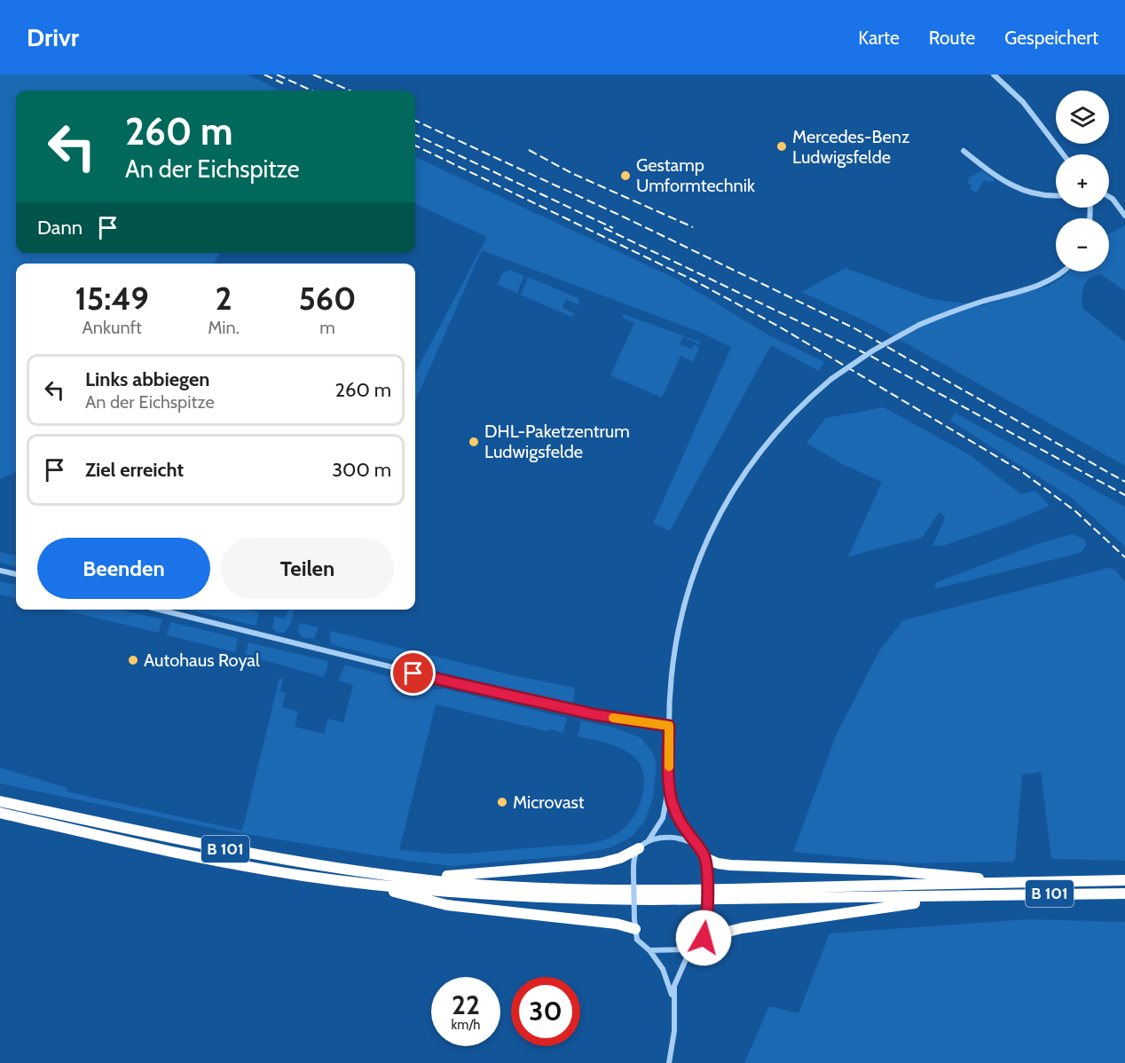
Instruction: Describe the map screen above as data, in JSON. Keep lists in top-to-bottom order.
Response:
{
  "streets": {
    "highway": ["B 101"]
  },
  "places": [
    "Mercedes-Benz Ludwigsfelde",
    "Gestamp Umformtechnik",
    "DHL-Paketzentrum Ludwigsfelde",
    "Autohaus Royal",
    "Microvast"
  ],
  "page": {
    "header": "Drivr",
    "nav": ["Karte", "Route", "Gespeichert"],
    "map_buttons": ["+", "−"],
    "turn": ["260 m", "An der Eichspitze"],
    "then": "Dann",
    "eta": [
      "15:49",
      "Ankunft",
      "2",
      "Min.",
      "560",
      "m"
    ],
    "list": [
      {
        "name": "Links abbiegen",
        "note": "An der Eichspitze",
        "value": "260 m"
      },
      {
        "name": "Ziel erreicht",
        "value": "300 m"
      }
    ],
    "buttons": ["Beenden", "Teilen"],
    "speed": "22 km/h",
    "limit": "30"
  }
}
